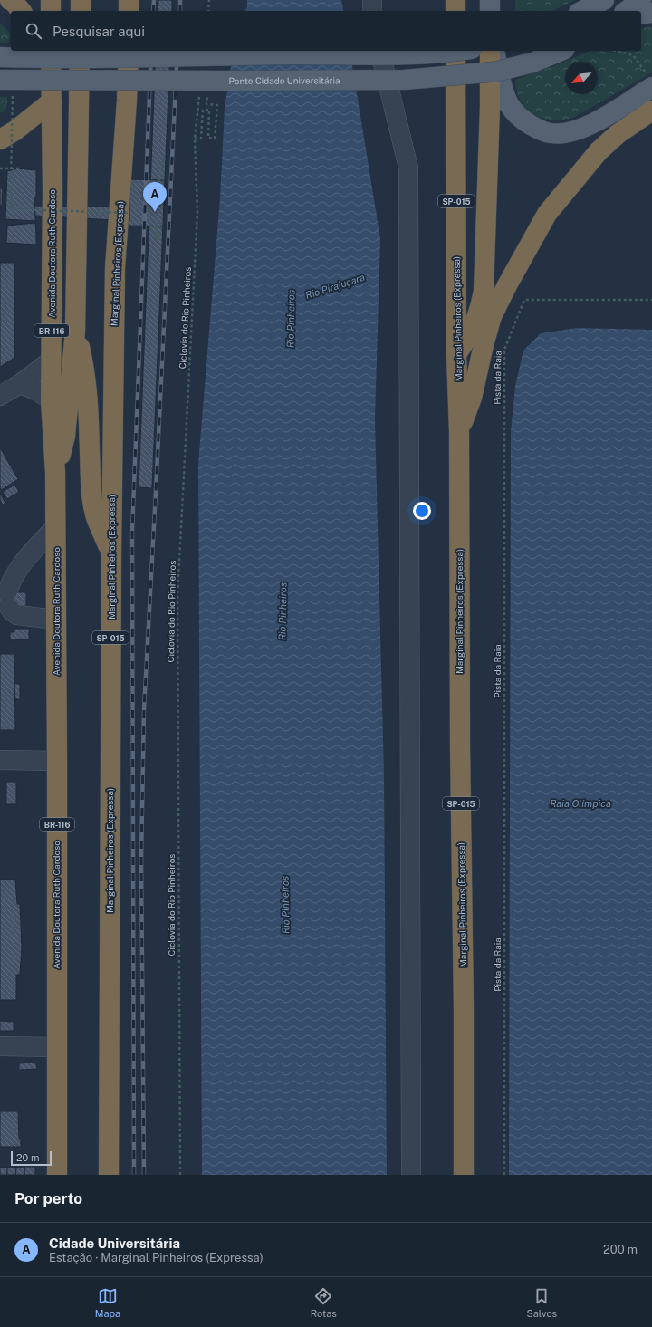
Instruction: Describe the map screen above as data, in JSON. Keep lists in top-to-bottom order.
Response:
{
  "streets": {
    "highway": [
      "SP-015",
      "Avenida Doutora Ruth Cardoso",
      "Marginal Pinheiros (Expressa)",
      "BR-116"
    ],
    "main road": ["Ponte Cidade Universitária"],
    "path": ["Ciclovia do Rio Pinheiros", "Pista da Raia"]
  },
  "water": ["Rio Pirajuçara", "Rio Pinheiros", "Raia Olímpica"],
  "scale_bar": "20 m",
  "north": "bottom left",
  "page": {
    "search": "Pesquisar aqui",
    "pins": "A",
    "scale": "20 m",
    "heading": "Por perto",
    "list": [
      {
        "mark": "A",
        "name": "Cidade Universitária",
        "note": "Estação · Marginal Pinheiros (Expressa)",
        "value": "200 m"
      }
    ],
    "nav": ["Mapa", "Rotas", "Salvos"]
  }
}
